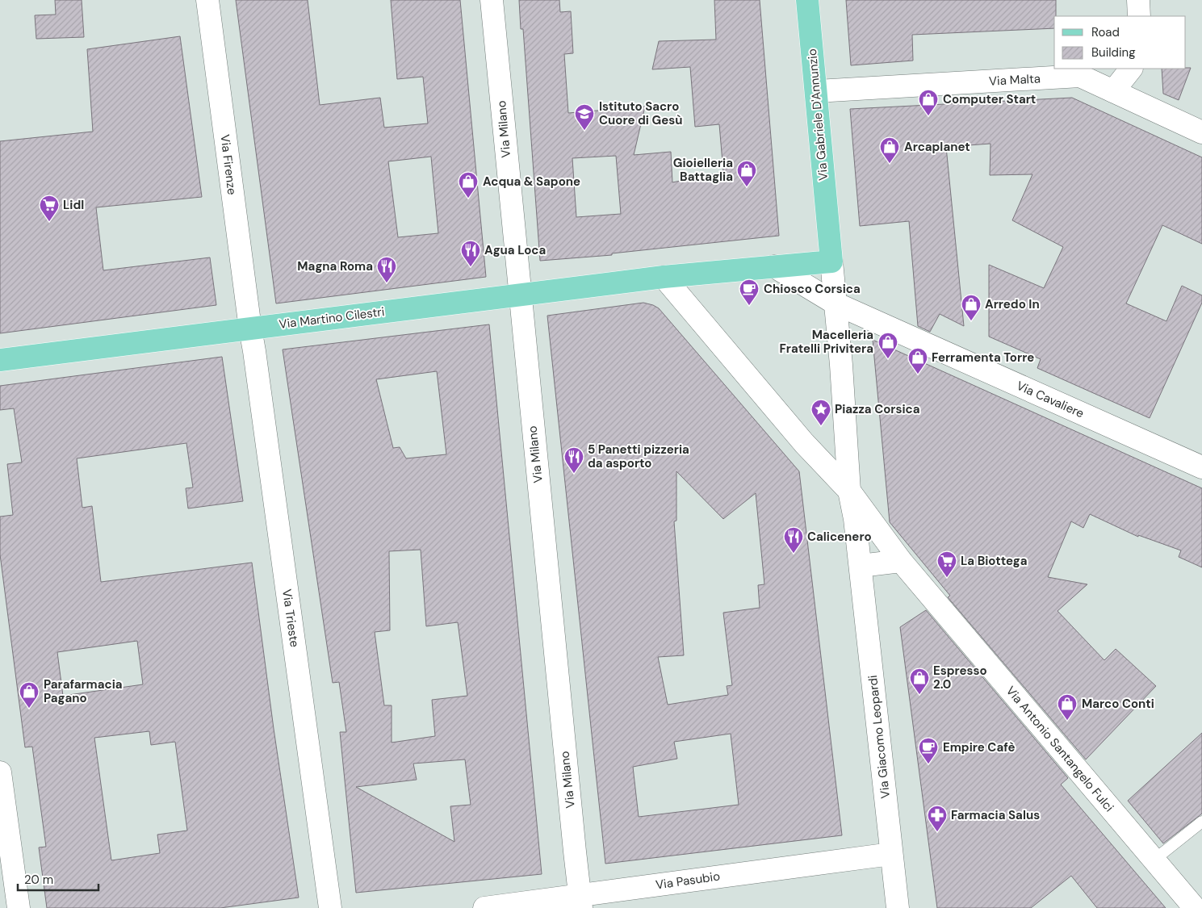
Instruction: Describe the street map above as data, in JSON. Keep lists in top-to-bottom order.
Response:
{
  "streets": {
    "main road": ["Via Gabriele D'Annunzio", "Via Martino Cilestri"],
    "street": [
      "Via Malta",
      "Via Milano",
      "Via Firenze",
      "Via Cavaliere",
      "Via Trieste",
      "Via Giacomo Leopardi",
      "Via Antonio Santangelo Fulci",
      "Via Pasubio"
    ]
  },
  "crossings": [
    ["Via Malta", "Via Gabriele D'Annunzio"],
    ["Via Gabriele D'Annunzio", "Via Martino Cilestri"],
    ["Via Gabriele D'Annunzio", "Via Giacomo Leopardi"],
    ["Via Milano", "Via Martino Cilestri"],
    ["Via Milano", "Via Pasubio"],
    ["Via Firenze", "Via Martino Cilestri"],
    ["Via Firenze", "Via Trieste"],
    ["Via Martino Cilestri", "Via Cavaliere"],
    ["Via Martino Cilestri", "Via Trieste"],
    ["Via Martino Cilestri", "Via Giacomo Leopardi"],
    ["Via Martino Cilestri", "Via Antonio Santangelo Fulci"],
    ["Via Cavaliere", "Via Giacomo Leopardi"],
    ["Via Giacomo Leopardi", "Via Antonio Santangelo Fulci"],
    ["Via Giacomo Leopardi", "Via Pasubio"]
  ],
  "places": {
    "shop": [
      "Computer Start",
      "Arcaplanet",
      "Gioielleria Battaglia",
      "Acqua & Sapone",
      "Arredo In",
      "Macelleria Fratelli Privitera",
      "Ferramenta Torre",
      "Espresso 2.0",
      "Parafarmacia Pagano",
      "Marco Conti"
    ],
    "school or university": ["Istituto Sacro Cuore di Gesù"],
    "supermarket": ["Lidl", "La Biottega"],
    "restaurant": [
      "Agua Loca",
      "Magna Roma",
      "5 Panetti pizzeria da asporto",
      "Calicenero"
    ],
    "cafe": ["Chiosco Corsica", "Empire Cafè"],
    "place": ["Piazza Corsica"],
    "pharmacy": ["Farmacia Salus"]
  },
  "legend": ["Road", "Building"],
  "scale_bar": "20 m"
}
